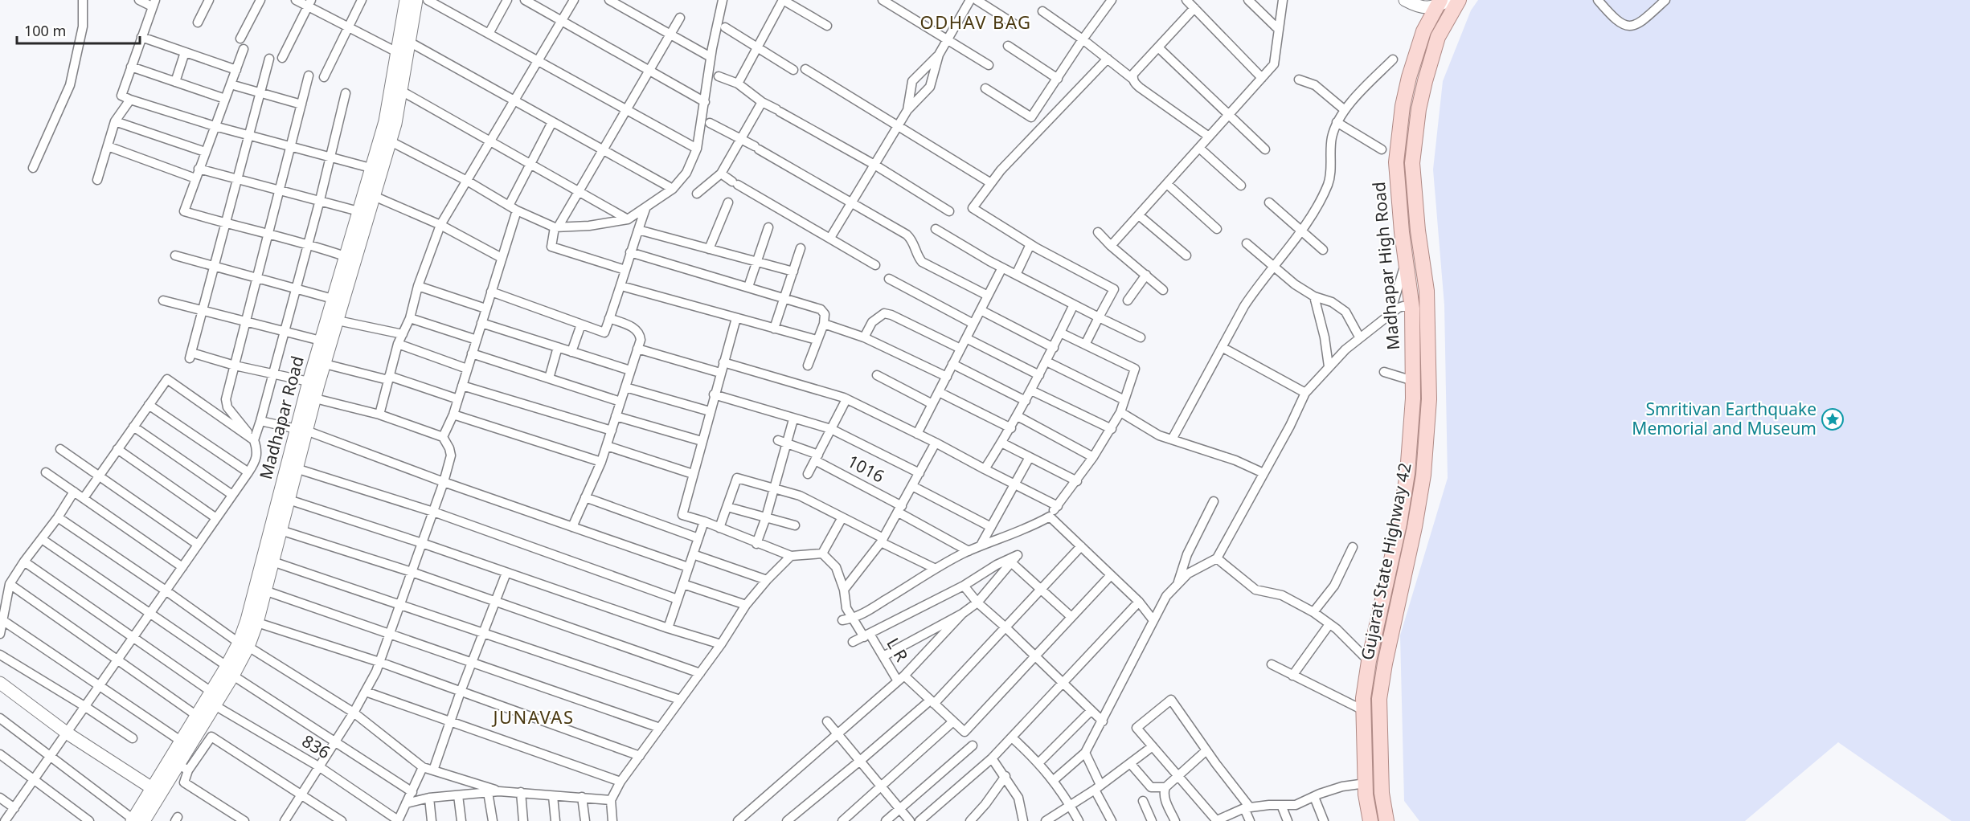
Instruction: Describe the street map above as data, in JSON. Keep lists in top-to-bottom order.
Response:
{
  "streets": {
    "main road": ["Madhapar High Road", "Madhapar Road", "Gujarat State Highway 42"],
    "street": ["1016", "L R", "836"]
  },
  "crossings": [
    ["Madhapar Road", "836"]
  ],
  "districts": ["ODHAV BAG", "JUNAVAS"],
  "places": {
    "place": ["Smritivan Earthquake Memorial and Museum"]
  },
  "scale_bar": "100 m"
}
